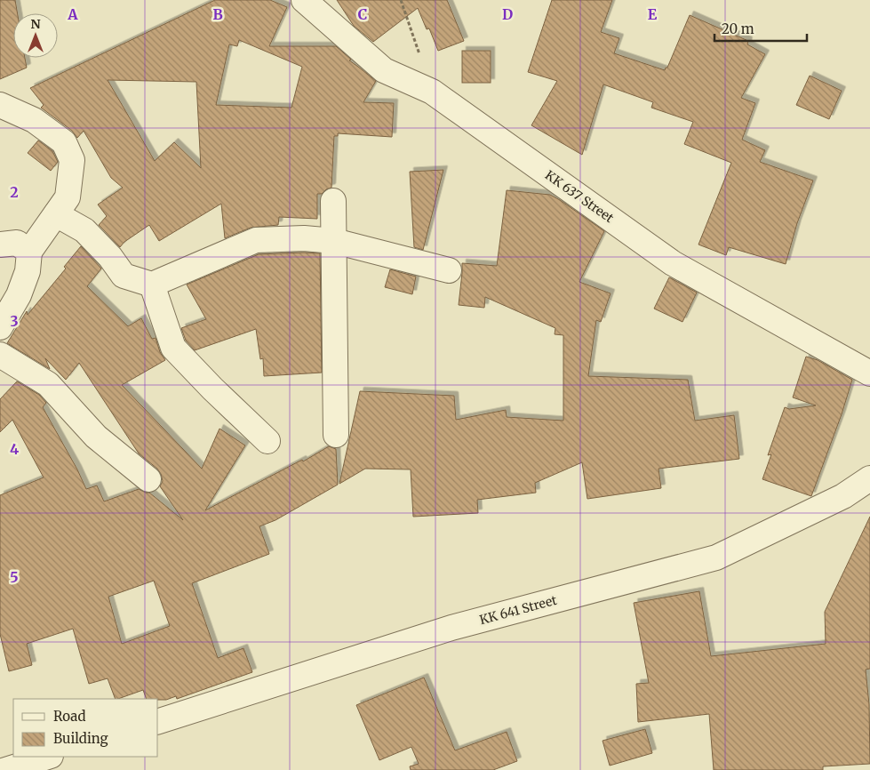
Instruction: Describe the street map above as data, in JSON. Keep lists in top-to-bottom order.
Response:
{
  "streets": {
    "street": ["KK 637 Street", "KK 641 Street"]
  },
  "legend": ["Road", "Building"],
  "scale_bar": "20 m",
  "north": "top",
  "grid": {
    "columns": [
      "A",
      "B",
      "C",
      "D",
      "E"
    ],
    "rows": [
      "2",
      "3",
      "4",
      "5"
    ]
  }
}
